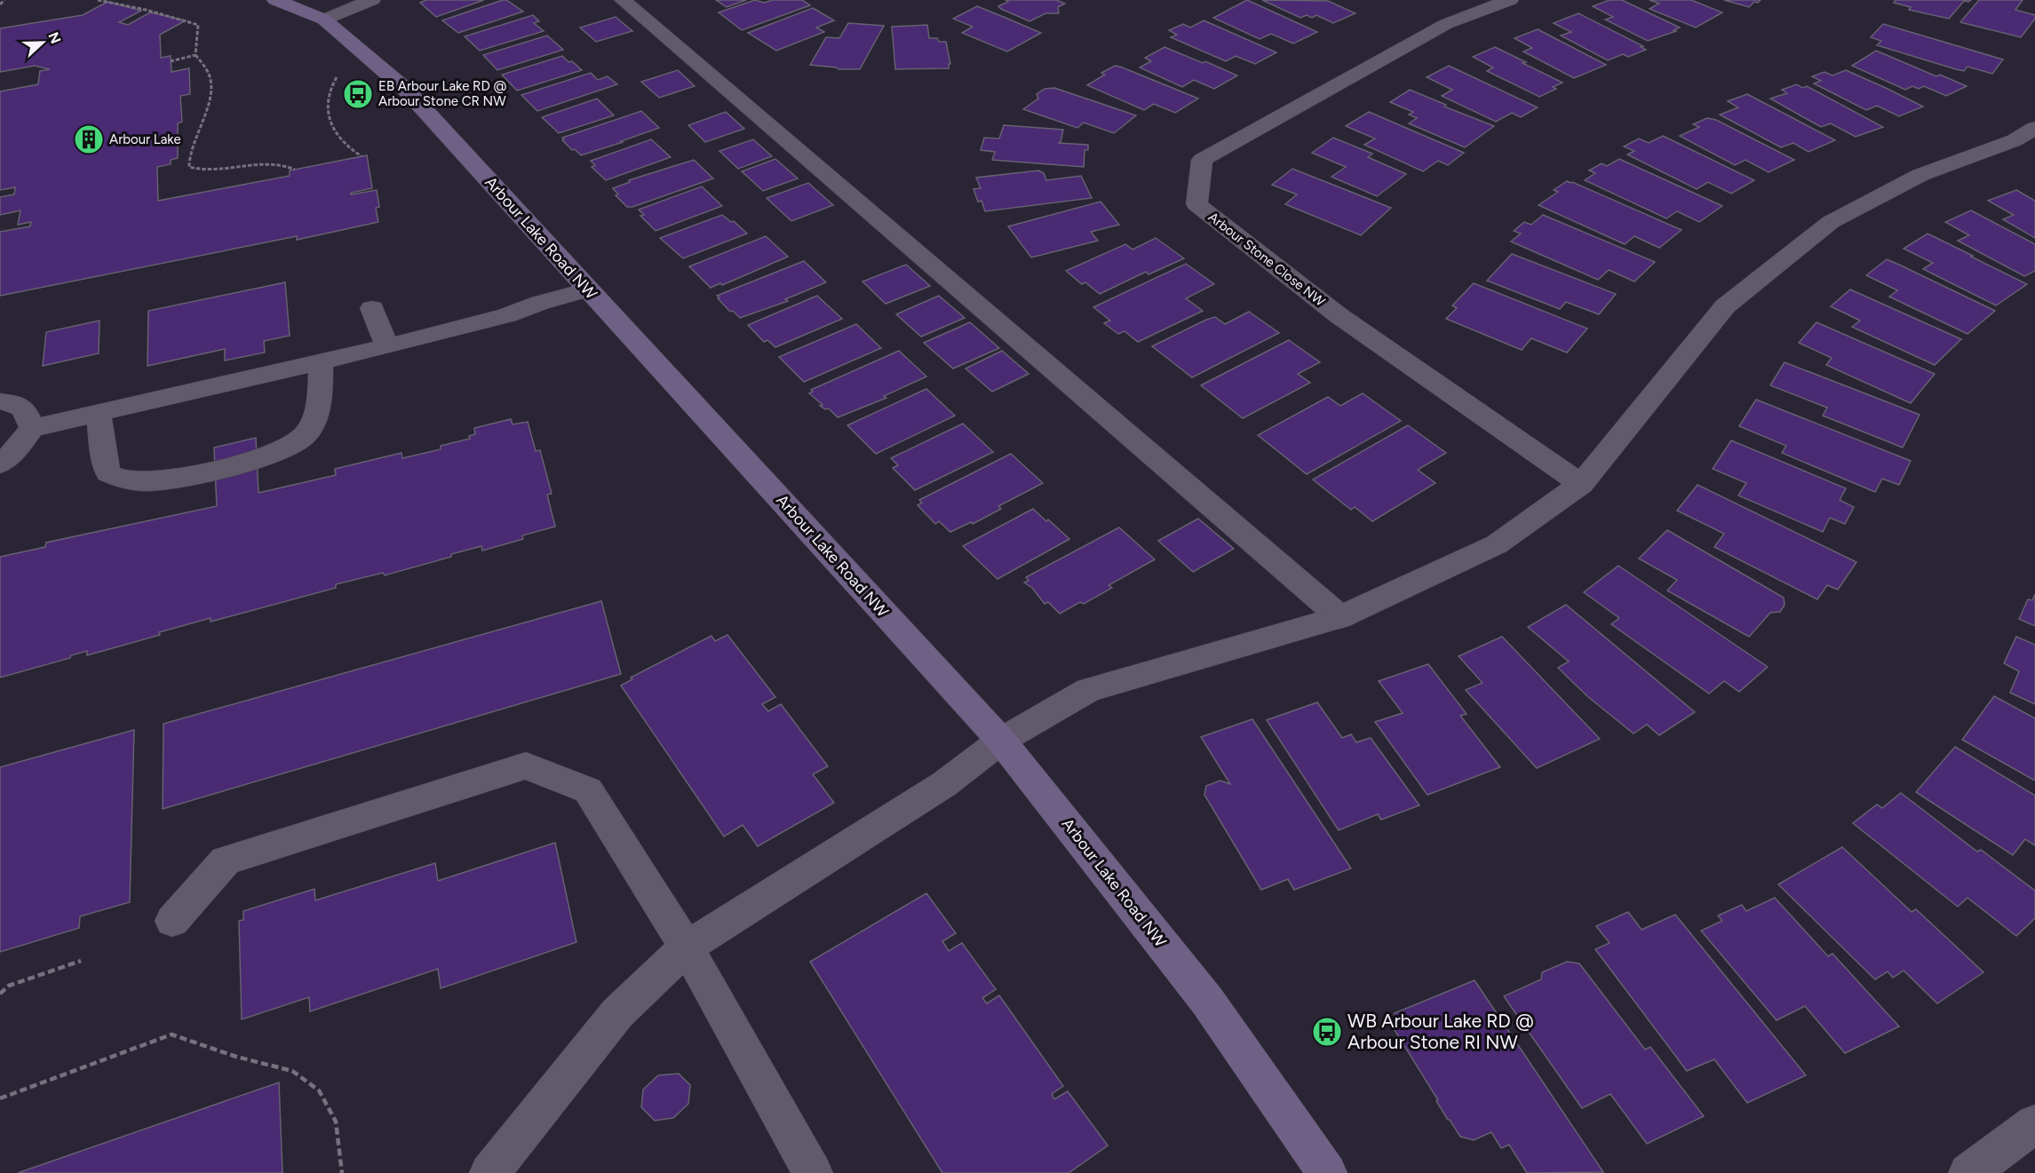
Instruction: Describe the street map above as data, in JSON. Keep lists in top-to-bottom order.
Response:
{
  "streets": {
    "street": ["Arbour Lake Road NW", "Arbour Stone Close NW"]
  },
  "places": {
    "bus stop": ["EB Arbour Lake RD @ Arbour Stone CR NW", "WB Arbour Lake RD @ Arbour Stone RI NW"],
    "building": ["Arbour Lake"]
  },
  "north": "right"
}
